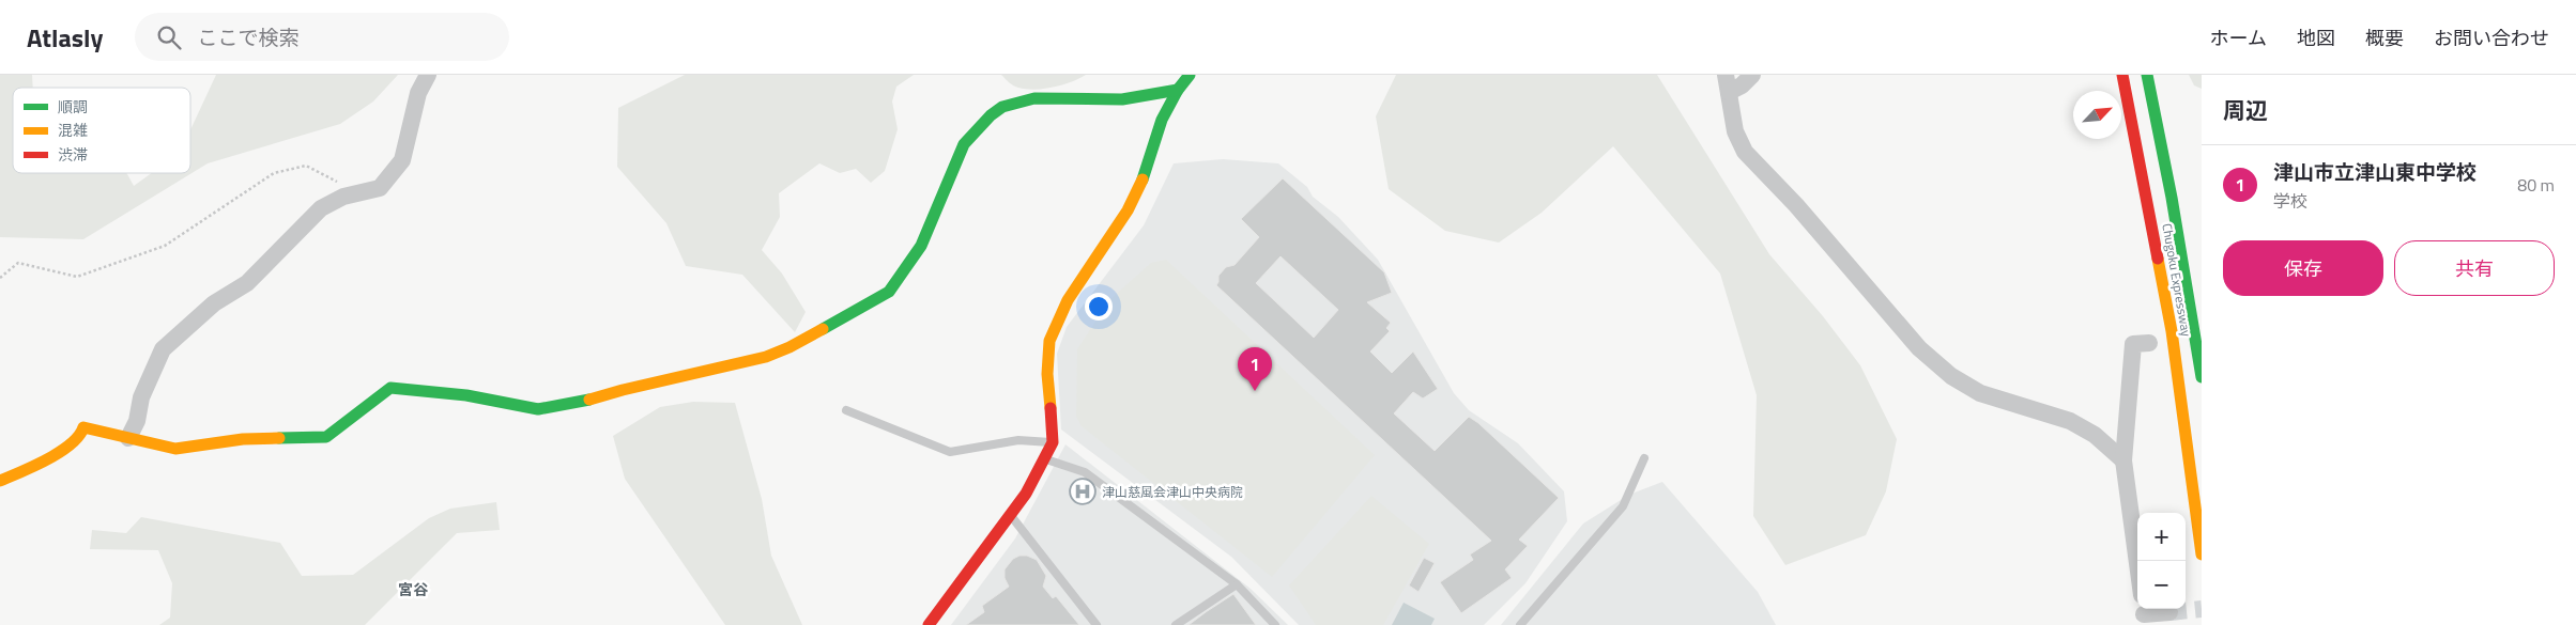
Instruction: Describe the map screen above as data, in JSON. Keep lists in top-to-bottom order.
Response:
{
  "streets": {
    "main road": ["Chugoku Expressway"]
  },
  "districts": ["宮谷"],
  "places": {
    "hospital": ["津山慈風会津山中央病院"]
  },
  "legend": ["順調", "混雑", "渋滞"],
  "north": "top right",
  "page": {
    "header": "Atlasly",
    "search": "ここで検索",
    "nav": [
      "ホーム",
      "地図",
      "概要",
      "お問い合わせ"
    ],
    "heading": "周辺",
    "list": [
      {
        "mark": "1",
        "name": "津山市立津山東中学校",
        "note": "学校",
        "value": "80 m"
      }
    ],
    "buttons": ["保存", "共有"],
    "pins": "1",
    "map_buttons": ["+", "−"]
  }
}
